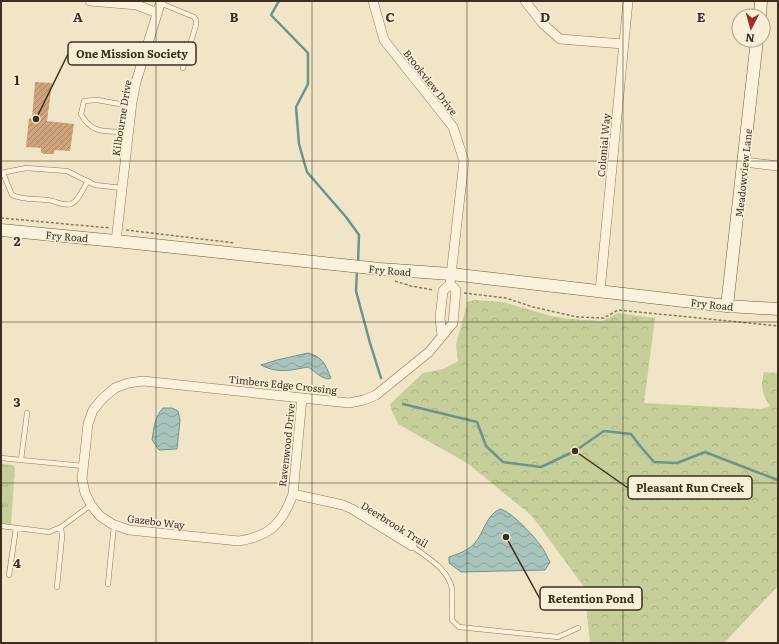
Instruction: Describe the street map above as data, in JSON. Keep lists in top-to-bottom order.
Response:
{
  "streets": {
    "street": [
      "Brookview Drive",
      "Kilbourne Drive",
      "Colonial Way",
      "Meadowview Lane",
      "Fry Road",
      "Timbers Edge Crossing",
      "Ravenwood Drive",
      "Gazebo Way",
      "Deerbrook Trail"
    ]
  },
  "crossings": [
    ["Brookview Drive", "Fry Road"],
    ["Kilbourne Drive", "Fry Road"],
    ["Colonial Way", "Fry Road"],
    ["Meadowview Lane", "Fry Road"],
    ["Timbers Edge Crossing", "Ravenwood Drive"],
    ["Timbers Edge Crossing", "Gazebo Way"],
    ["Ravenwood Drive", "Gazebo Way"],
    ["Ravenwood Drive", "Deerbrook Trail"],
    ["Gazebo Way", "Deerbrook Trail"]
  ],
  "places": ["One Mission Society", "Pleasant Run Creek", "Retention Pond"],
  "north": "bottom",
  "grid": {
    "columns": [
      "A",
      "B",
      "C",
      "D",
      "E"
    ],
    "rows": [
      "1",
      "2",
      "3",
      "4"
    ]
  }
}
